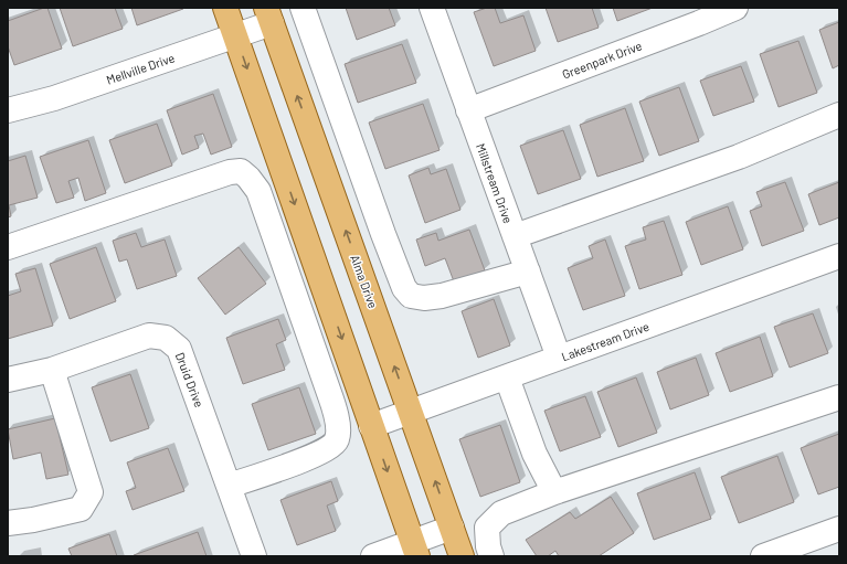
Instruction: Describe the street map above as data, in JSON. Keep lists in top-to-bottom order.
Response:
{
  "streets": {
    "main road": ["Alma Drive"],
    "street": [
      "Greenpark Drive",
      "Mellville Drive",
      "Millstream Drive",
      "Lakestream Drive",
      "Druid Drive"
    ]
  },
  "crossings": [
    ["Greenpark Drive", "Millstream Drive"],
    ["Mellville Drive", "Alma Drive"],
    ["Millstream Drive", "Lakestream Drive"],
    ["Alma Drive", "Lakestream Drive"]
  ]
}
